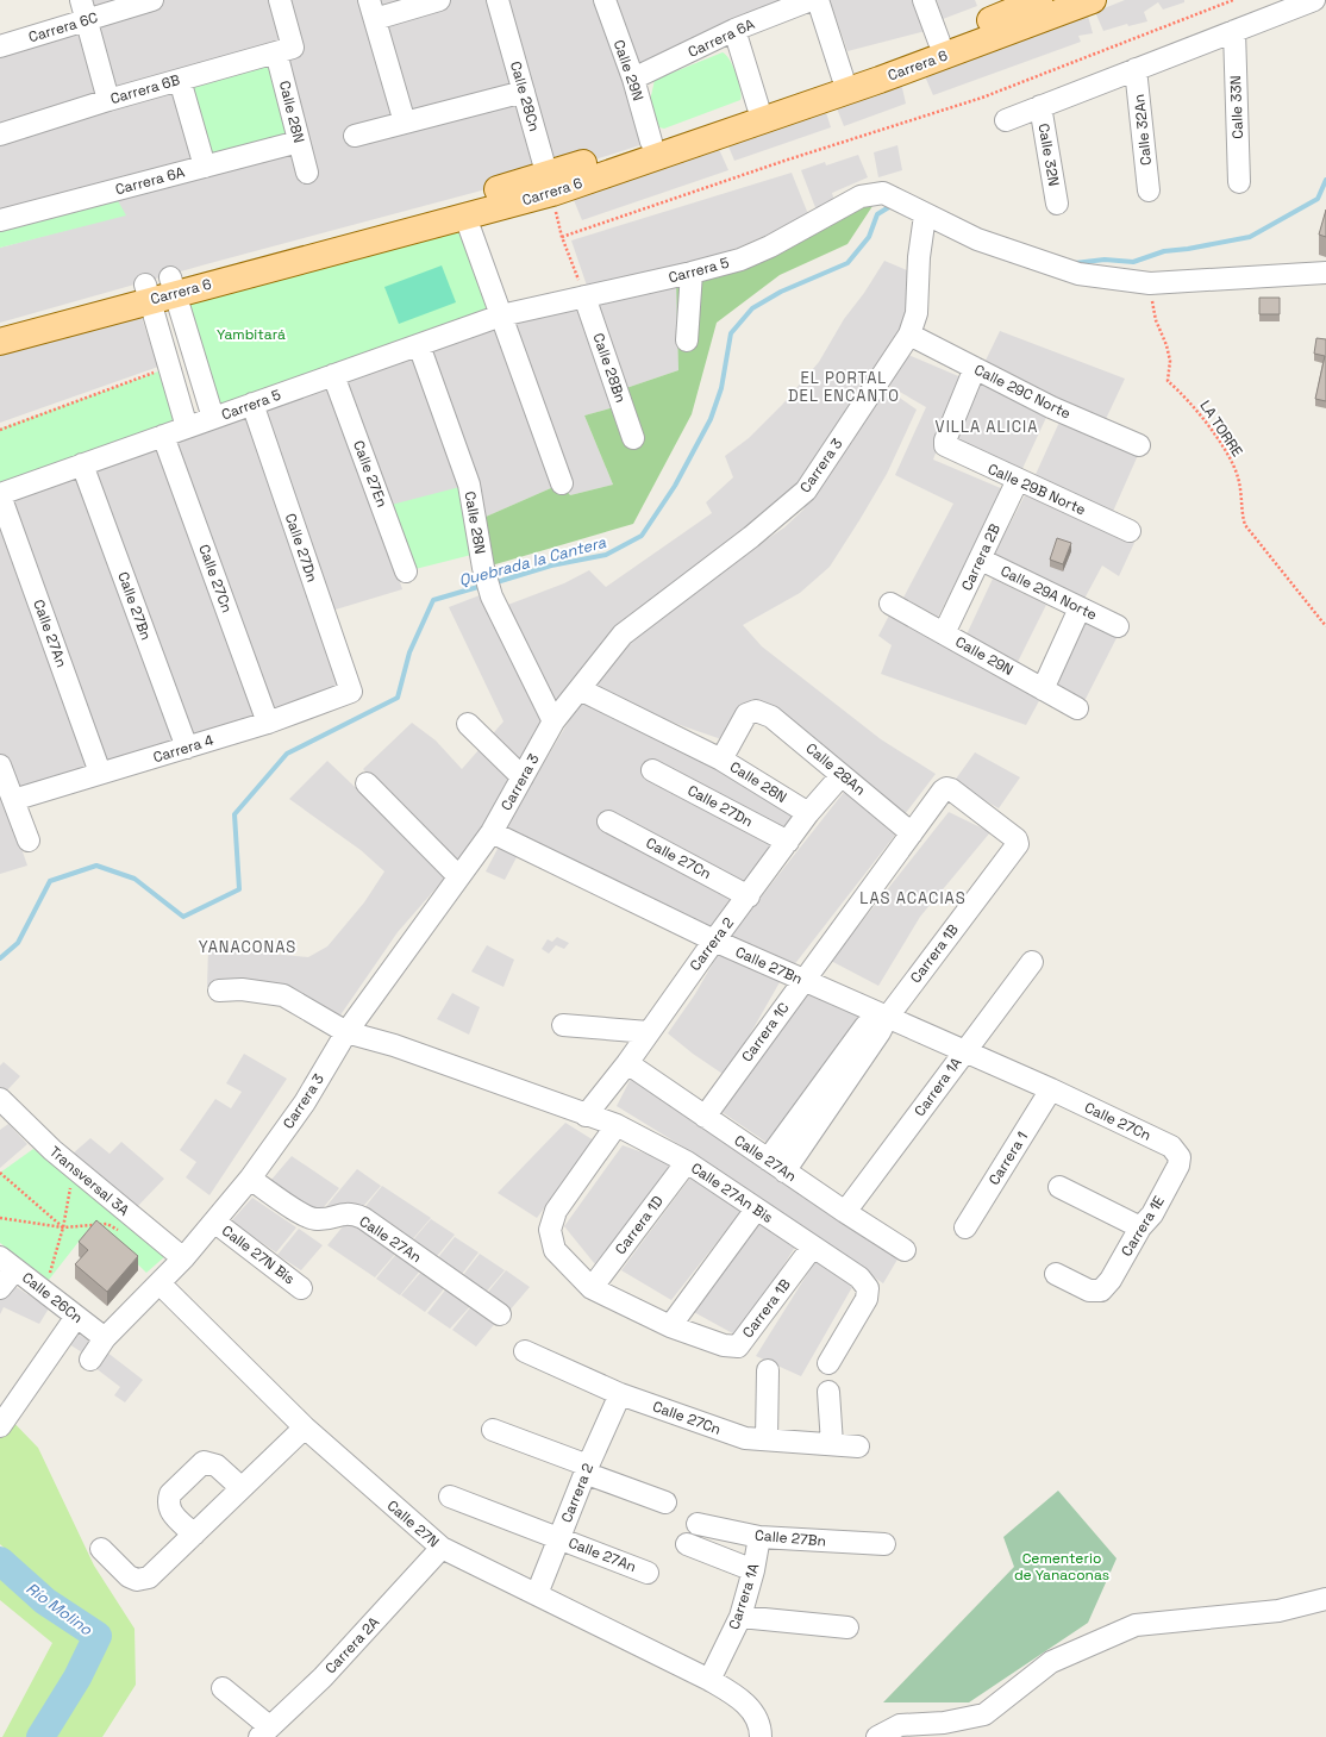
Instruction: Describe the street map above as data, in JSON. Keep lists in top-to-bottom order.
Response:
{
  "streets": {
    "main road": ["Carrera 6"],
    "street": [
      "Carrera 6C",
      "Carrera 6A",
      "Calle 29N",
      "Carrera 6B",
      "Calle 28Cn",
      "Calle 33N",
      "Calle 28N",
      "Calle 32An",
      "Calle 32N",
      "Carrera 5",
      "Calle 28Bn",
      "Calle 29C Norte",
      "Carrera 3",
      "Calle 27En",
      "Calle 29B Norte",
      "Calle 27Dn",
      "Carrera 2B",
      "Calle 27Cn",
      "Calle 29A Norte",
      "Calle 27Bn",
      "Calle 27An",
      "Carrera 4",
      "Calle 28An",
      "Carrera 2",
      "Carrera 1B",
      "Carrera 1C",
      "Carrera 1A",
      "Carrera 1",
      "Transversal 3A",
      "Calle 27An Bis",
      "Carrera 1D",
      "Carrera 1E",
      "Calle 27N Bis",
      "Calle 26Cn",
      "Calle 27N",
      "Carrera 2A"
    ],
    "path": ["LA TORRE"]
  },
  "crossings": [
    ["Carrera 6A", "Calle 29N"],
    ["Carrera 6A", "Calle 28N"],
    ["Carrera 6", "Calle 29N"],
    ["Carrera 6", "Calle 28Cn"],
    ["Calle 29N", "Carrera 2B"],
    ["Carrera 6B", "Calle 28N"],
    ["Calle 28N", "Carrera 5"],
    ["Calle 28N", "Carrera 3"],
    ["Calle 28N", "Calle 28An"],
    ["Calle 28N", "Carrera 2"],
    ["Carrera 5", "Calle 28Bn"],
    ["Carrera 5", "Carrera 3"],
    ["Carrera 5", "Calle 27En"],
    ["Carrera 5", "Calle 27Dn"],
    ["Carrera 5", "Calle 27Cn"],
    ["Carrera 5", "Calle 27Bn"],
    ["Carrera 5", "Calle 27An"],
    ["Calle 29C Norte", "Carrera 3"],
    ["Calle 29C Norte", "Calle 29B Norte"],
    ["Carrera 3", "Calle 27Bn"],
    ["Carrera 3", "Calle 27An"],
    ["Carrera 3", "Transversal 3A"],
    ["Carrera 3", "Calle 27N Bis"],
    ["Carrera 3", "Calle 26Cn"],
    ["Carrera 3", "Calle 27N"],
    ["Calle 29B Norte", "Carrera 2B"],
    ["Calle 27Dn", "Carrera 4"],
    ["Calle 27Dn", "Carrera 2"],
    ["Carrera 2B", "Calle 29A Norte"],
    ["Calle 27Cn", "Calle 27Bn"],
    ["Calle 27Cn", "Carrera 4"],
    ["Calle 27Cn", "Carrera 2"],
    ["Calle 27Cn", "Carrera 1"],
    ["Calle 27Cn", "Carrera 1E"],
    ["Calle 27Bn", "Carrera 4"],
    ["Calle 27Bn", "Carrera 2"],
    ["Calle 27Bn", "Carrera 1B"],
    ["Calle 27Bn", "Carrera 1C"],
    ["Calle 27Bn", "Carrera 1A"],
    ["Calle 27Bn", "Carrera 1"],
    ["Calle 27An", "Carrera 4"],
    ["Calle 27An", "Carrera 2"],
    ["Calle 27An", "Carrera 1C"],
    ["Calle 27An", "Carrera 1A"],
    ["Calle 28An", "Carrera 2"],
    ["Calle 28An", "Carrera 1C"],
    ["Carrera 2", "Calle 27An Bis"],
    ["Carrera 2", "Calle 27N"],
    ["Carrera 1B", "Carrera 1C"],
    ["Carrera 1B", "Calle 27An Bis"],
    ["Carrera 1A", "Calle 27N"],
    ["Calle 27An Bis", "Carrera 1D"],
    ["Calle 27N", "Carrera 2A"]
  ],
  "districts": [
    "EL PORTAL DEL ENCANTO",
    "VILLA ALICIA",
    "LAS ACACIAS",
    "YANACONAS"
  ],
  "water": ["Quebrada la Cantera", "Río Molino"],
  "parks": ["Yambitará", "Cementerio de Yanaconas"]
}
